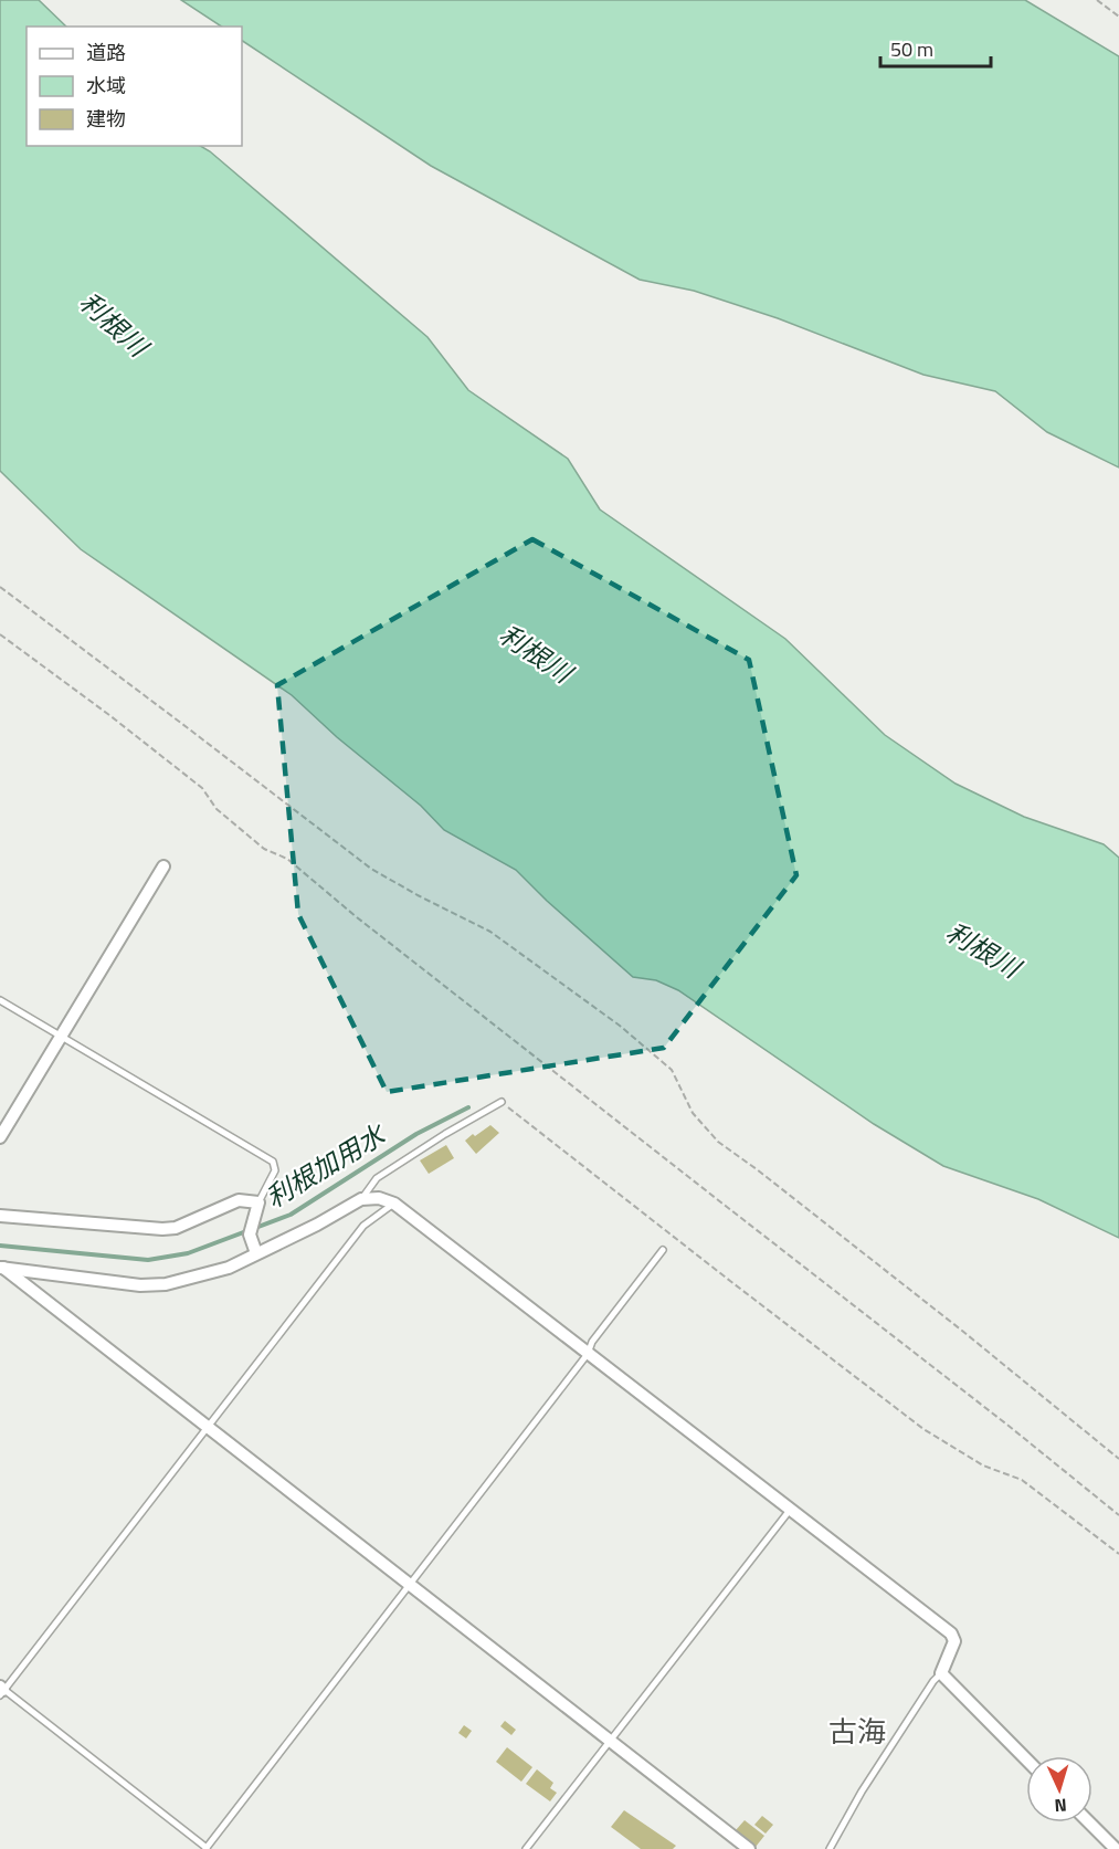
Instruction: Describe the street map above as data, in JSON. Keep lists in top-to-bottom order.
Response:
{
  "districts": ["古海"],
  "water": ["利根川", "利根加用水"],
  "legend": ["道路", "水域", "建物"],
  "scale_bar": "50 m",
  "north": "bottom"
}
